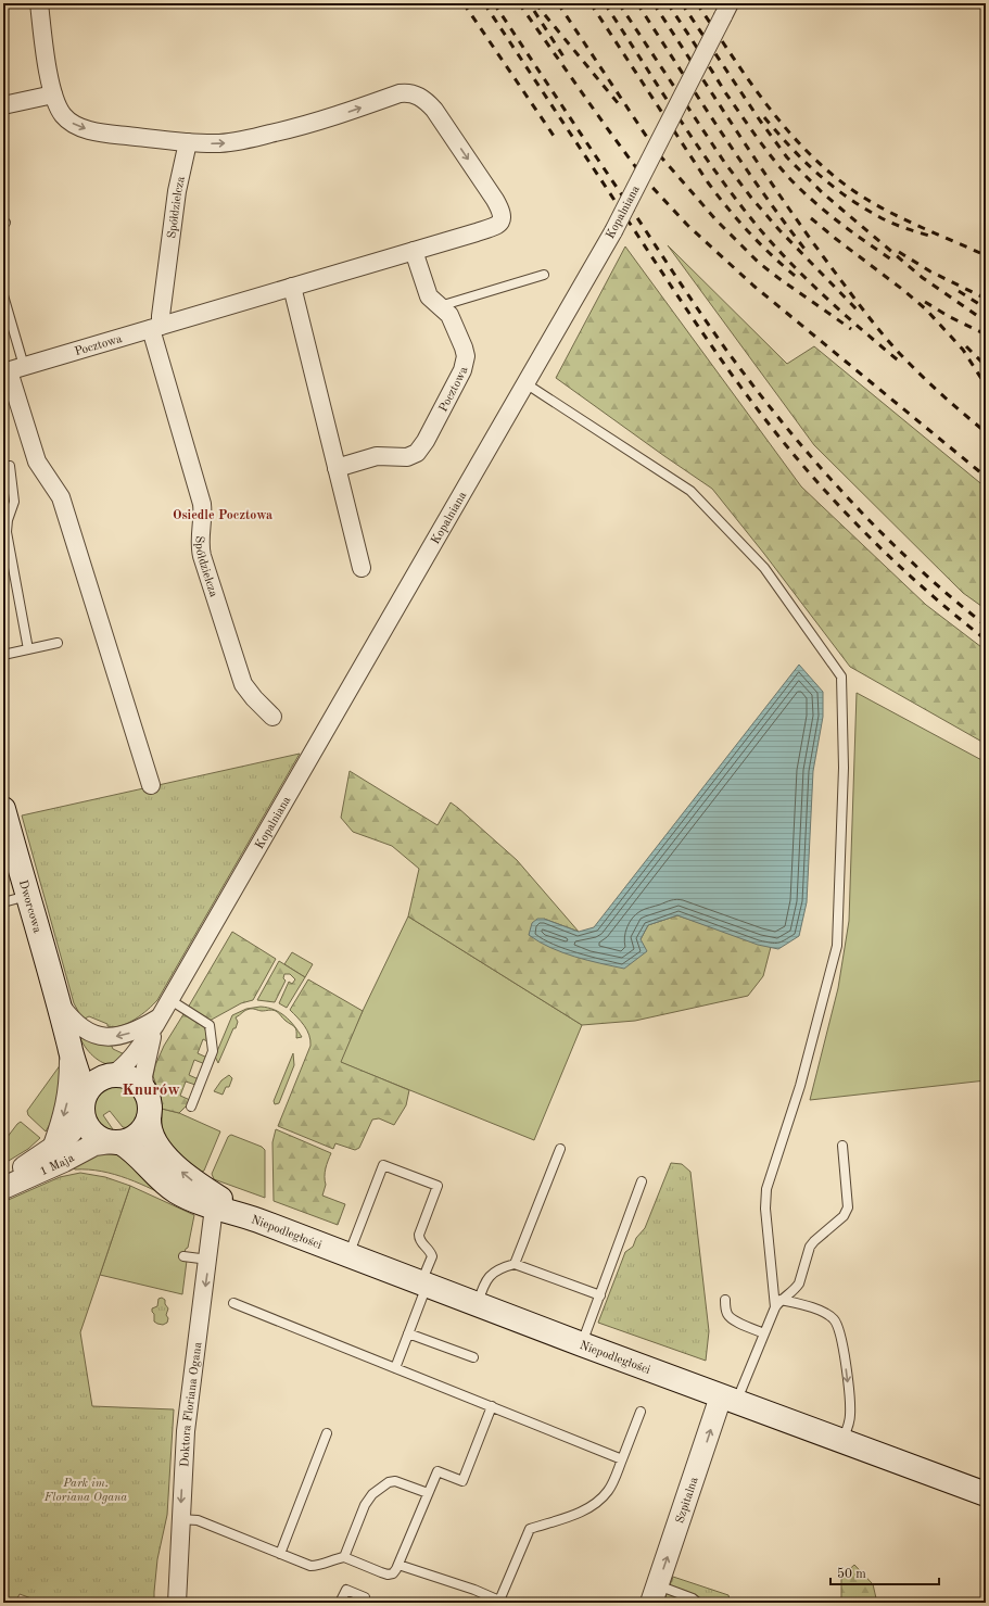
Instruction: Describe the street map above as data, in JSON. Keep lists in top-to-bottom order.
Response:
{
  "streets": {
    "main road": ["Dworcowa", "Niepodległości"],
    "street": [
      "Spółdzielcza",
      "Kopalniana",
      "Pocztowa",
      "1 Maja",
      "Doktora Floriana Ogana",
      "Szpitalna"
    ]
  },
  "crossings": [
    ["Spółdzielcza", "Pocztowa"],
    ["Kopalniana", "Dworcowa"],
    ["Kopalniana", "1 Maja"],
    ["Kopalniana", "Niepodległości"],
    ["Dworcowa", "1 Maja"],
    ["Dworcowa", "Niepodległości"],
    ["1 Maja", "Niepodległości"],
    ["Niepodległości", "Doktora Floriana Ogana"],
    ["Niepodległości", "Szpitalna"]
  ],
  "one_way": ["Doktora Floriana Ogana", "Szpitalna"],
  "districts": ["Osiedle Pocztowa", "Knurów"],
  "parks": ["Park im. Floriana Ogana"],
  "scale_bar": "50 m"
}
